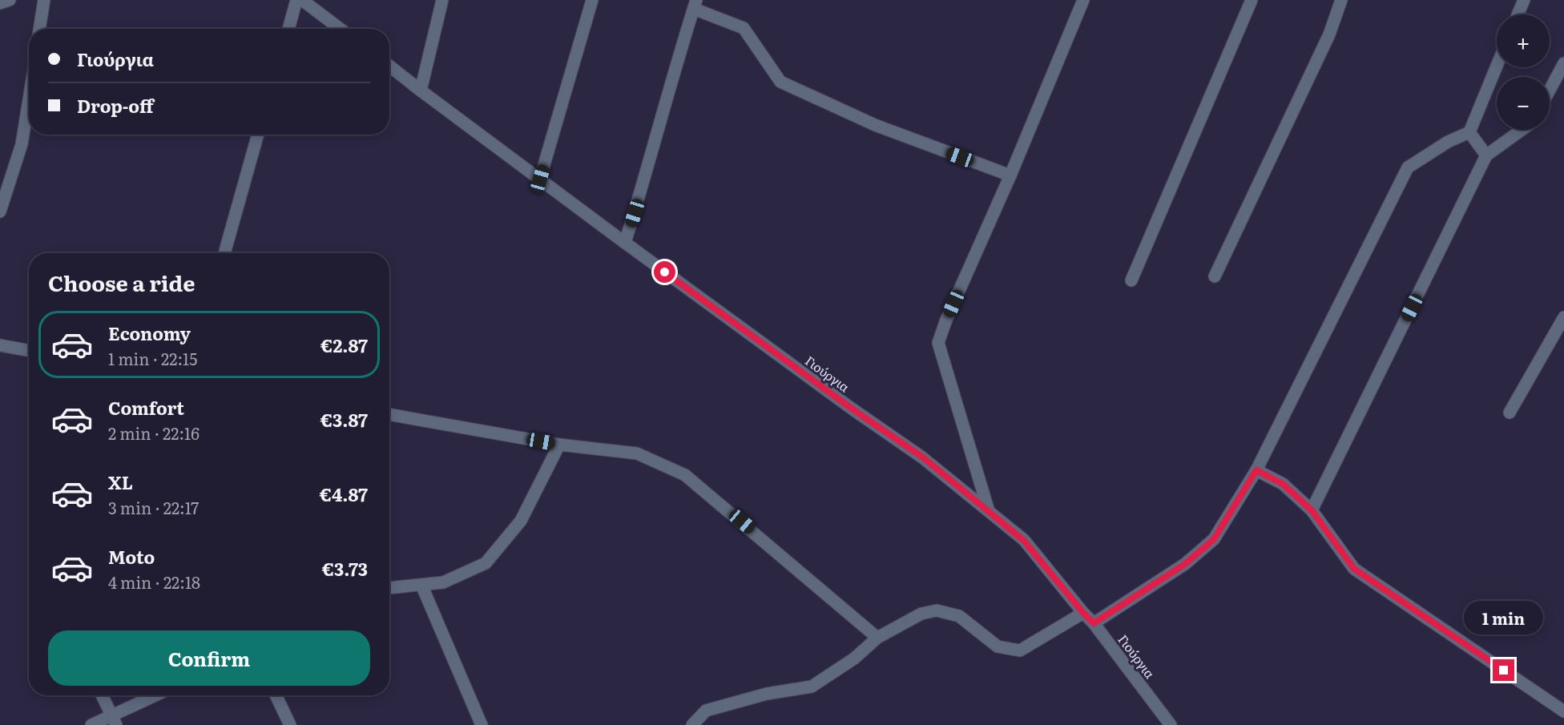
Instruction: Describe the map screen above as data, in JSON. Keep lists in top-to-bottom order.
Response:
{
  "streets": {
    "street": ["Γιούργια"]
  },
  "page": {
    "map_buttons": ["+", "−"],
    "banner": ["Γιούργια", "Drop-off"],
    "heading": "Choose a ride",
    "list": [
      {
        "name": "Economy",
        "note": "1 min · 22:15",
        "value": "€2.87"
      },
      {
        "name": "Comfort",
        "note": "2 min · 22:16",
        "value": "€3.87"
      },
      {
        "name": "XL",
        "note": "3 min · 22:17",
        "value": "€4.87"
      },
      {
        "name": "Moto",
        "note": "4 min · 22:18",
        "value": "€3.73"
      }
    ],
    "bubble": "1 min",
    "buttons": "Confirm"
  }
}
